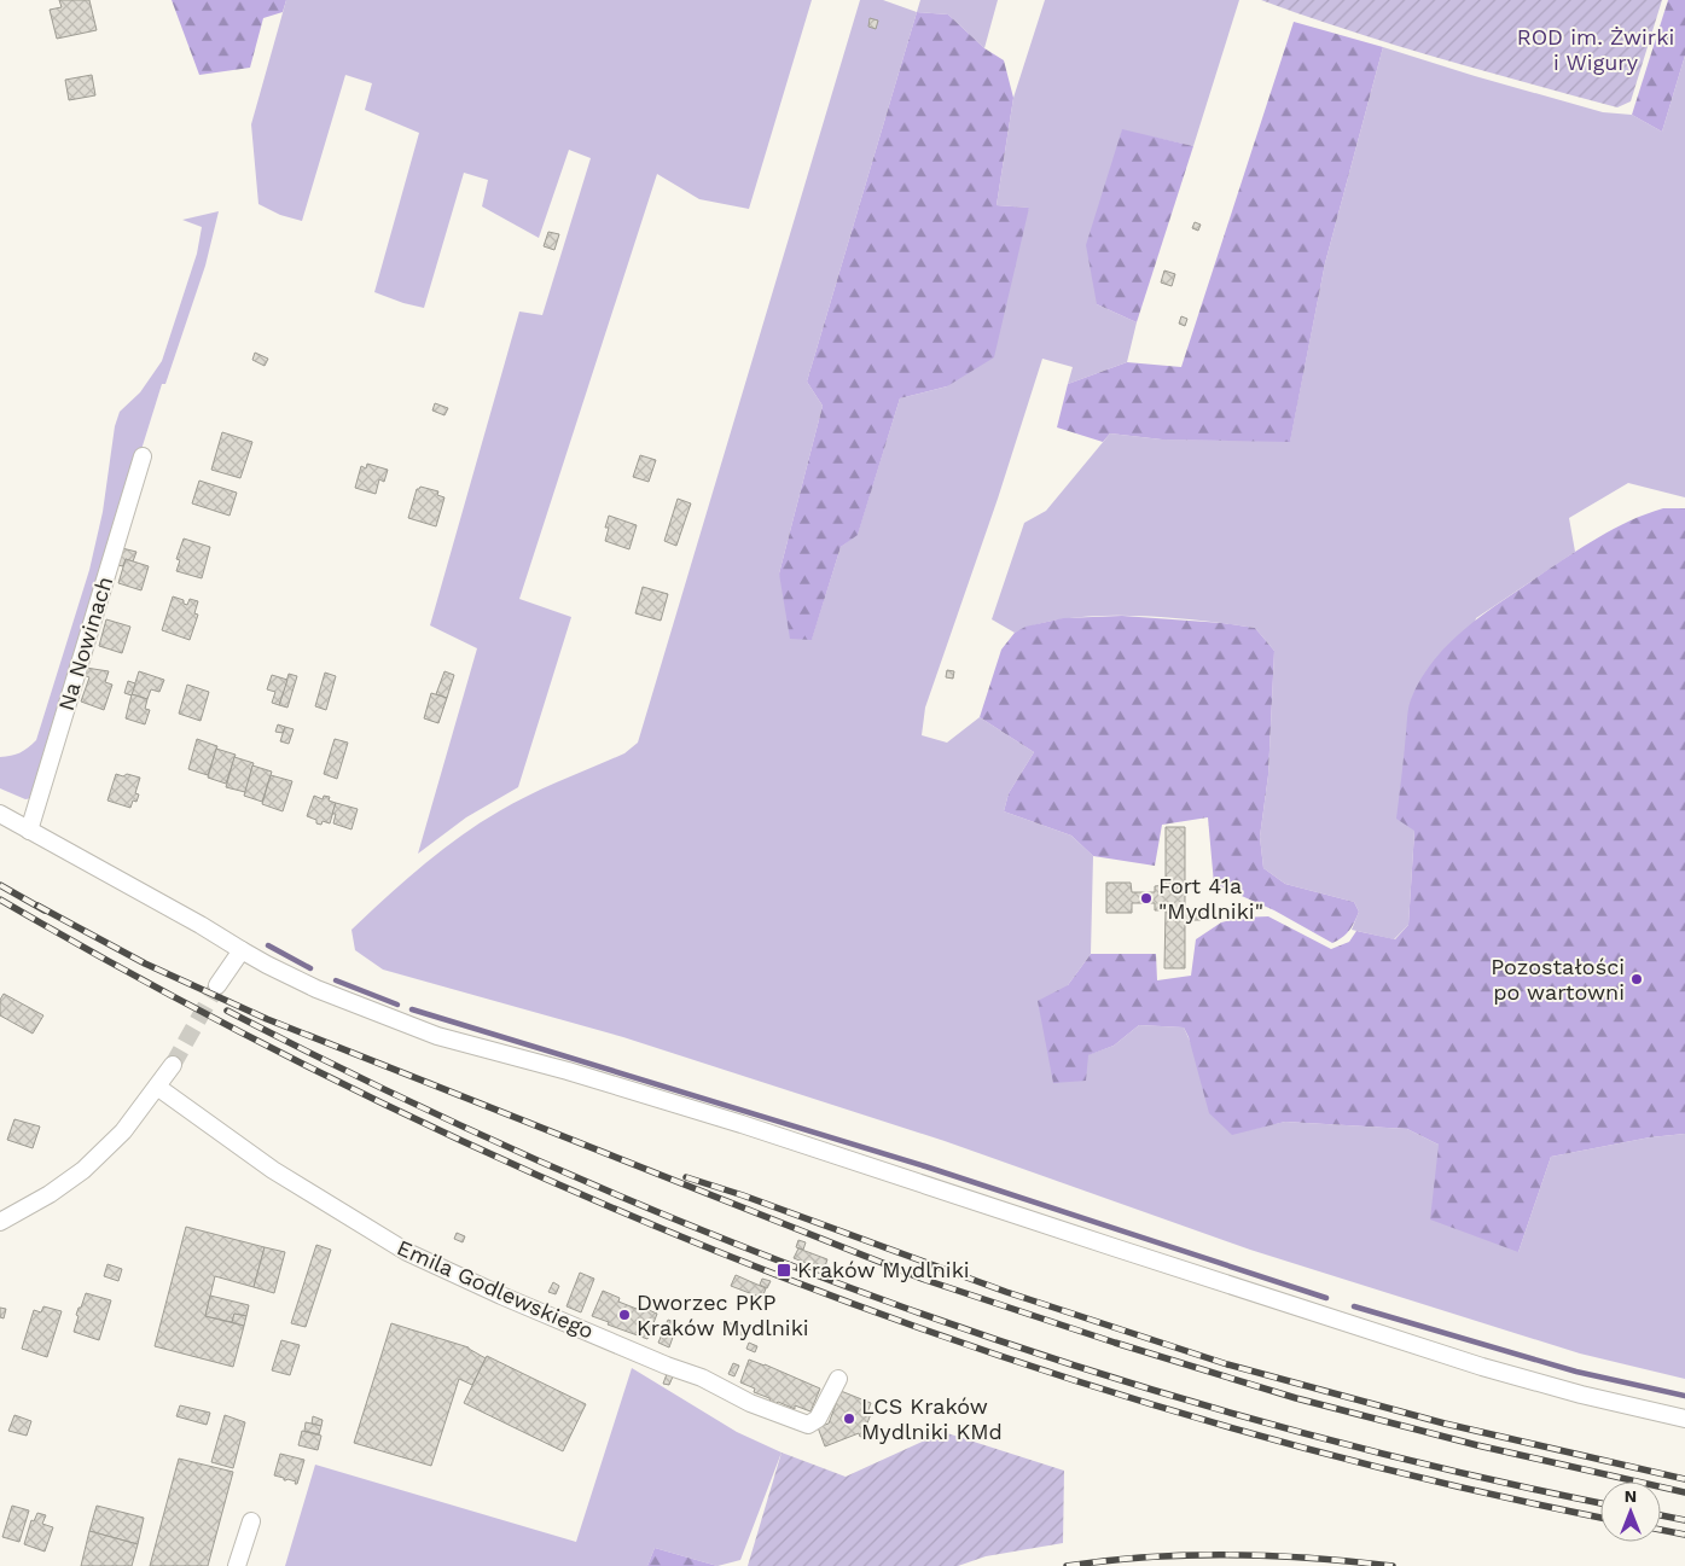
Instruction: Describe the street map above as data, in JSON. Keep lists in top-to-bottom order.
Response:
{
  "streets": {
    "street": ["Na Nowinach", "Emila Godlewskiego"]
  },
  "parks": ["ROD im. Żwirki i Wigury"],
  "places": {
    "other": [
      "Fort 41a \"Mydlniki\"",
      "Pozostałości po wartowni",
      "Dworzec PKP Kraków Mydlniki",
      "LCS Kraków Mydlniki KMd"
    ],
    "transit": ["Kraków Mydlniki"]
  },
  "north": "top"
}
